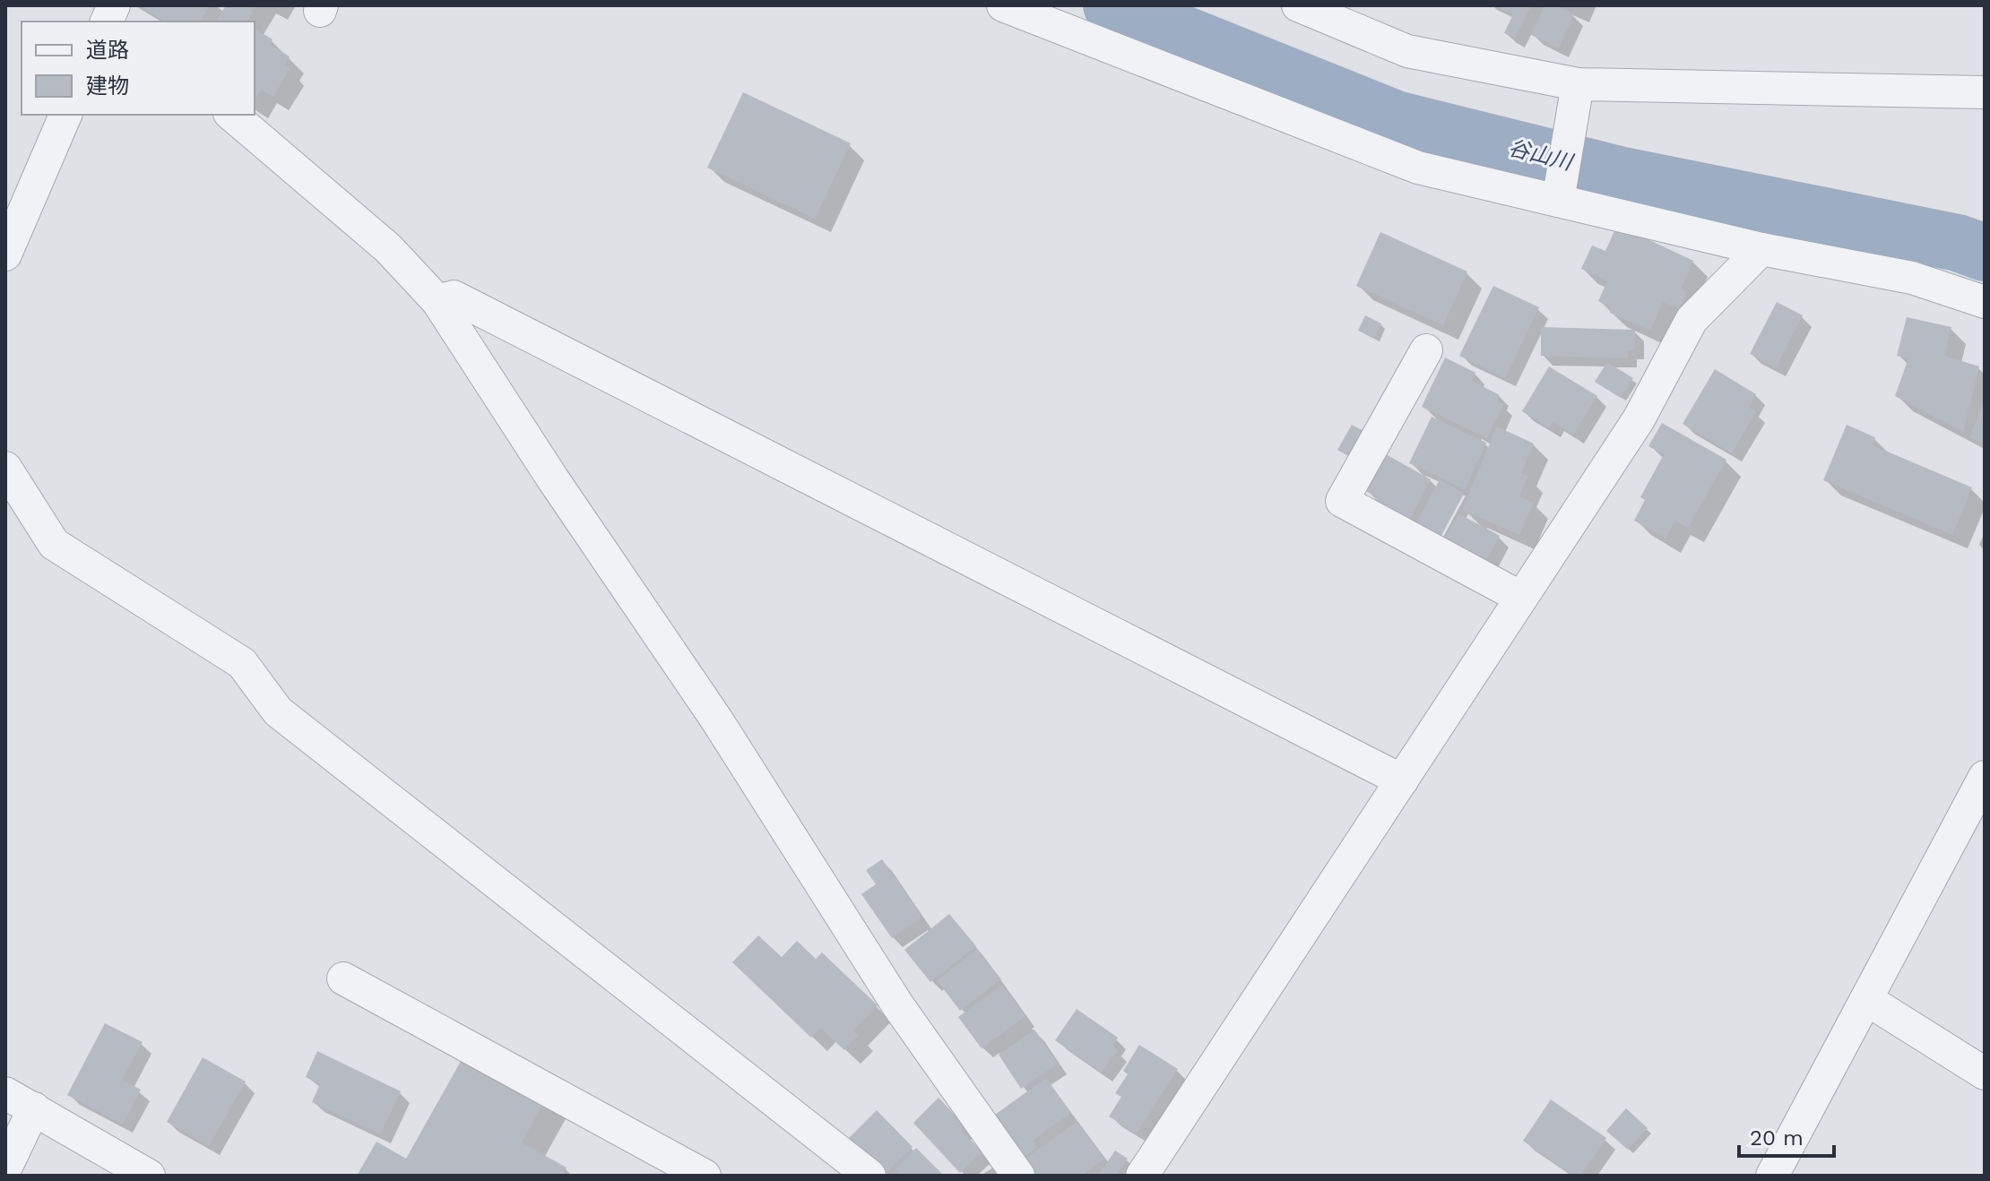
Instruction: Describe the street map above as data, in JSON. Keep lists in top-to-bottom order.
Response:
{
  "water": ["谷山川"],
  "legend": ["道路", "建物"],
  "scale_bar": "20 m"
}
